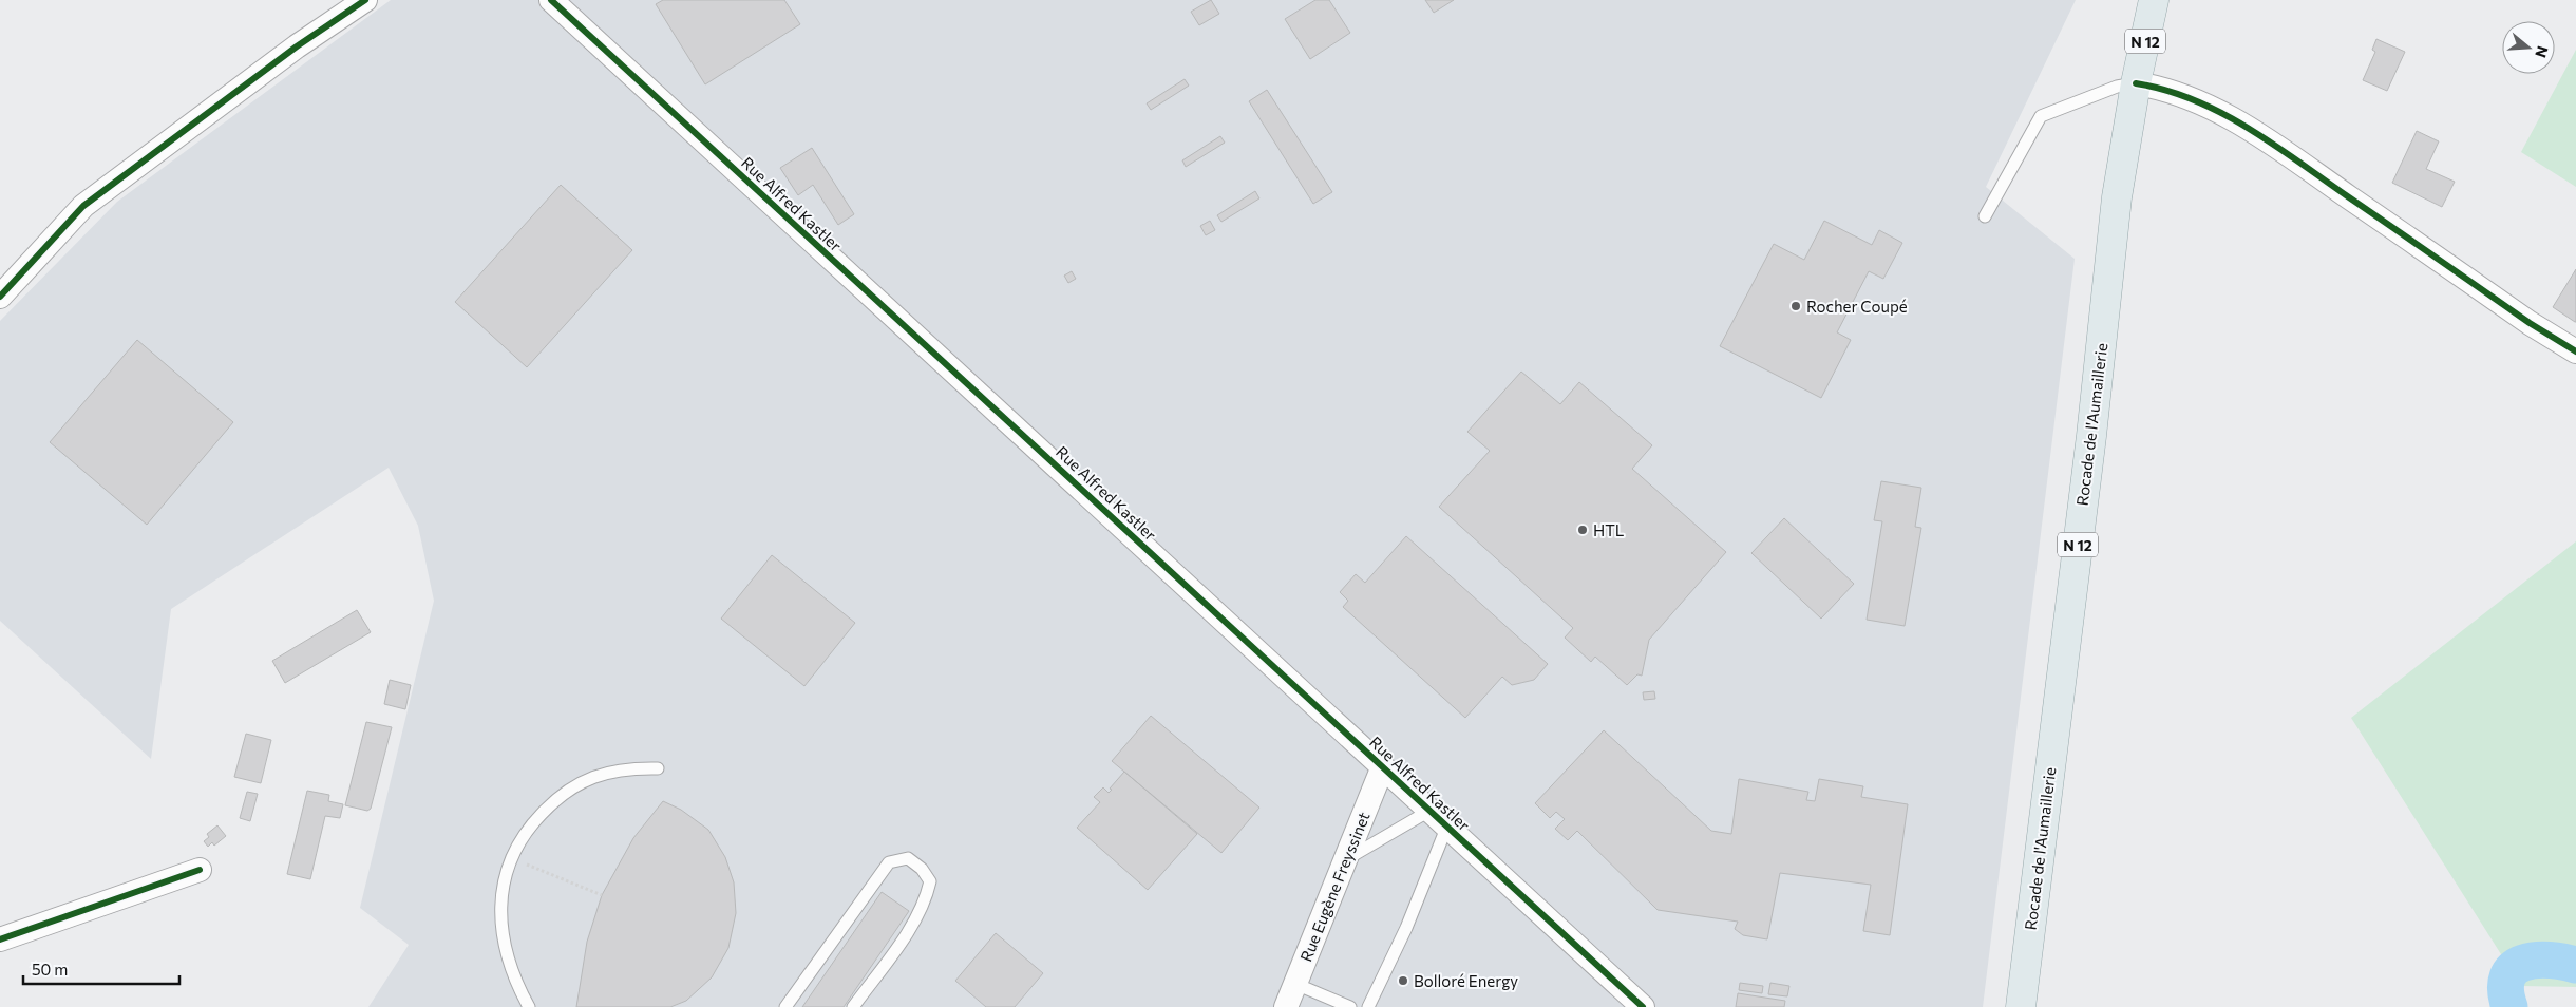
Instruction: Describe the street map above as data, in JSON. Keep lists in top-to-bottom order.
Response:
{
  "streets": {
    "main road": ["N 12", "Rocade de l'Aumaillerie"],
    "street": ["Rue Alfred Kastler", "Rue Eugène Freyssinet"]
  },
  "crossings": [
    ["Rue Alfred Kastler", "Rue Eugène Freyssinet"]
  ],
  "places": ["Rocher Coupé", "HTL", "Bolloré Energy"],
  "scale_bar": "50 m",
  "north": "right"
}
